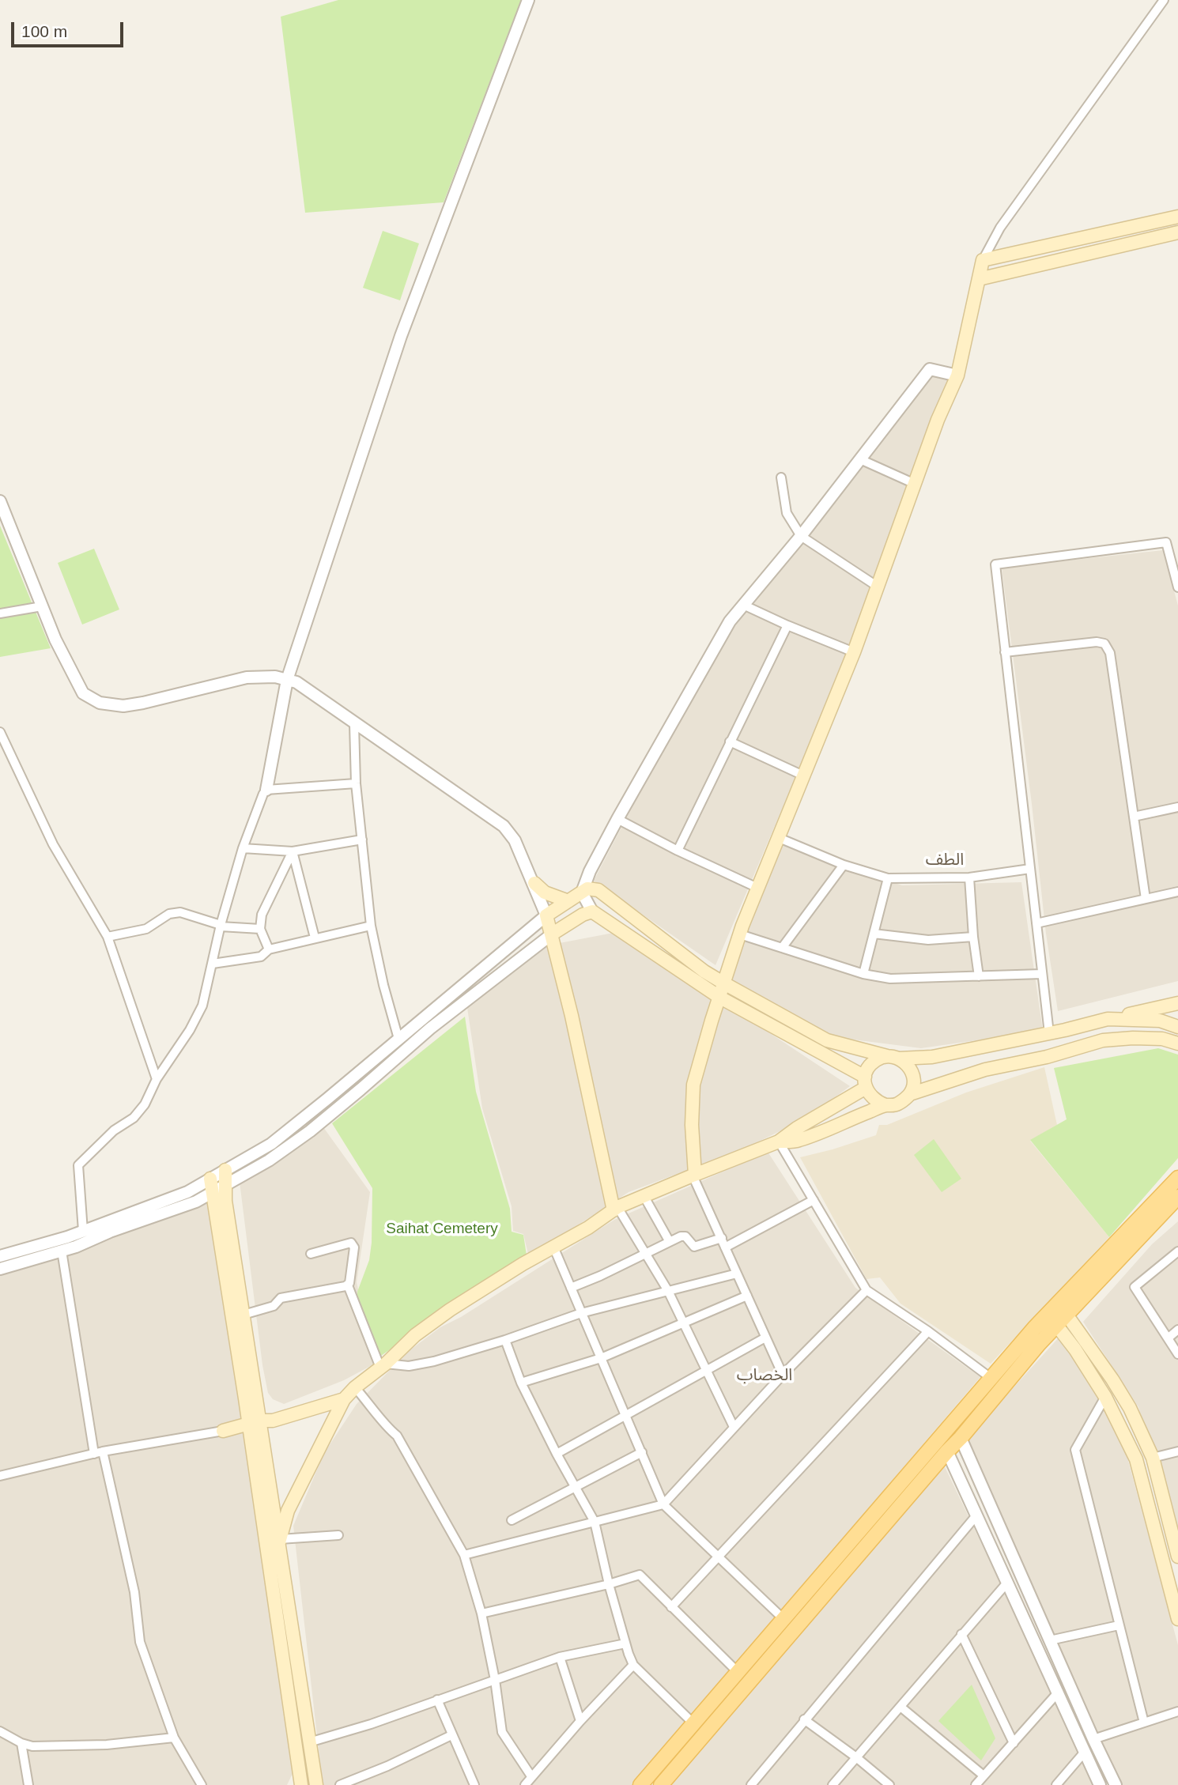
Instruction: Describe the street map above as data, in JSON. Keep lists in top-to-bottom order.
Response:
{
  "districts": ["الطف", "الخصاب"],
  "parks": ["Saihat Cemetery"],
  "scale_bar": "100 m"
}
